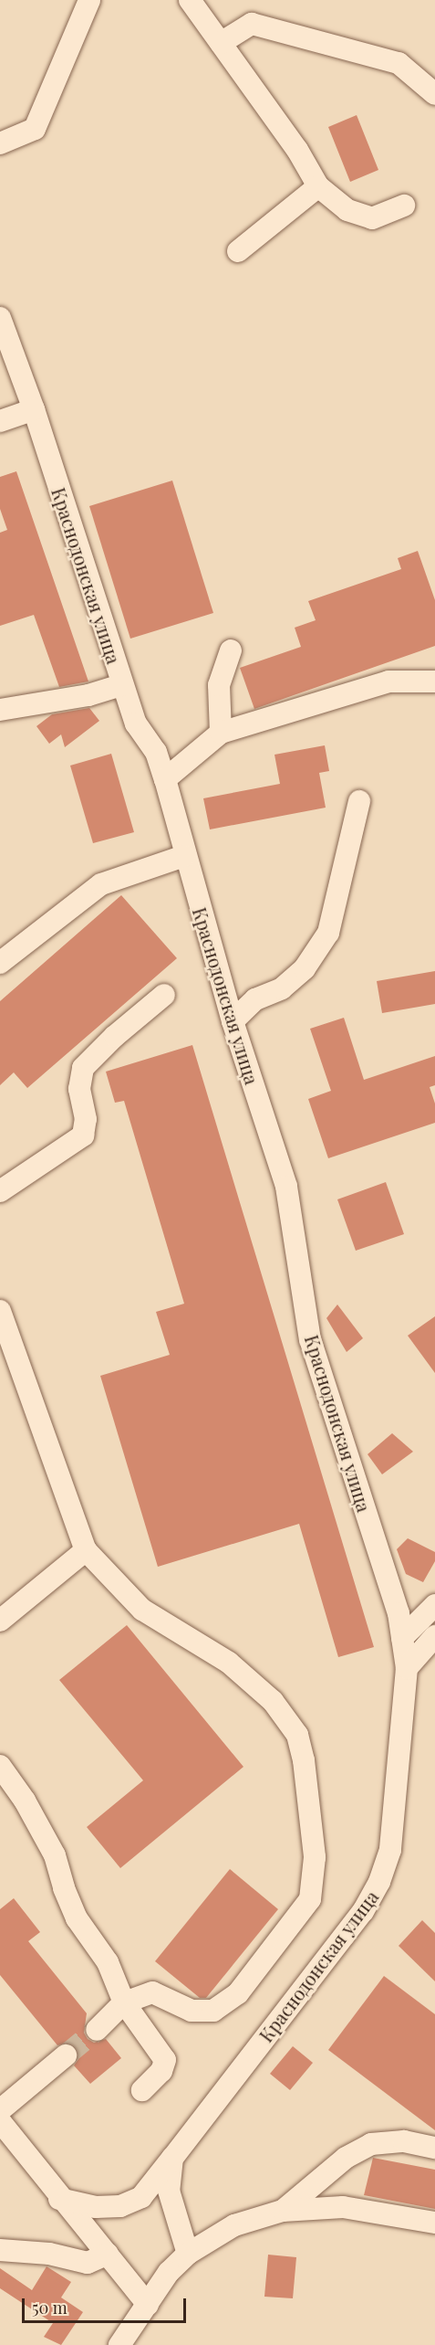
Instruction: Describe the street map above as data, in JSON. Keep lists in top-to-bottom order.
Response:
{
  "streets": {
    "street": ["Краснодонская улица"]
  },
  "scale_bar": "50 m"
}
